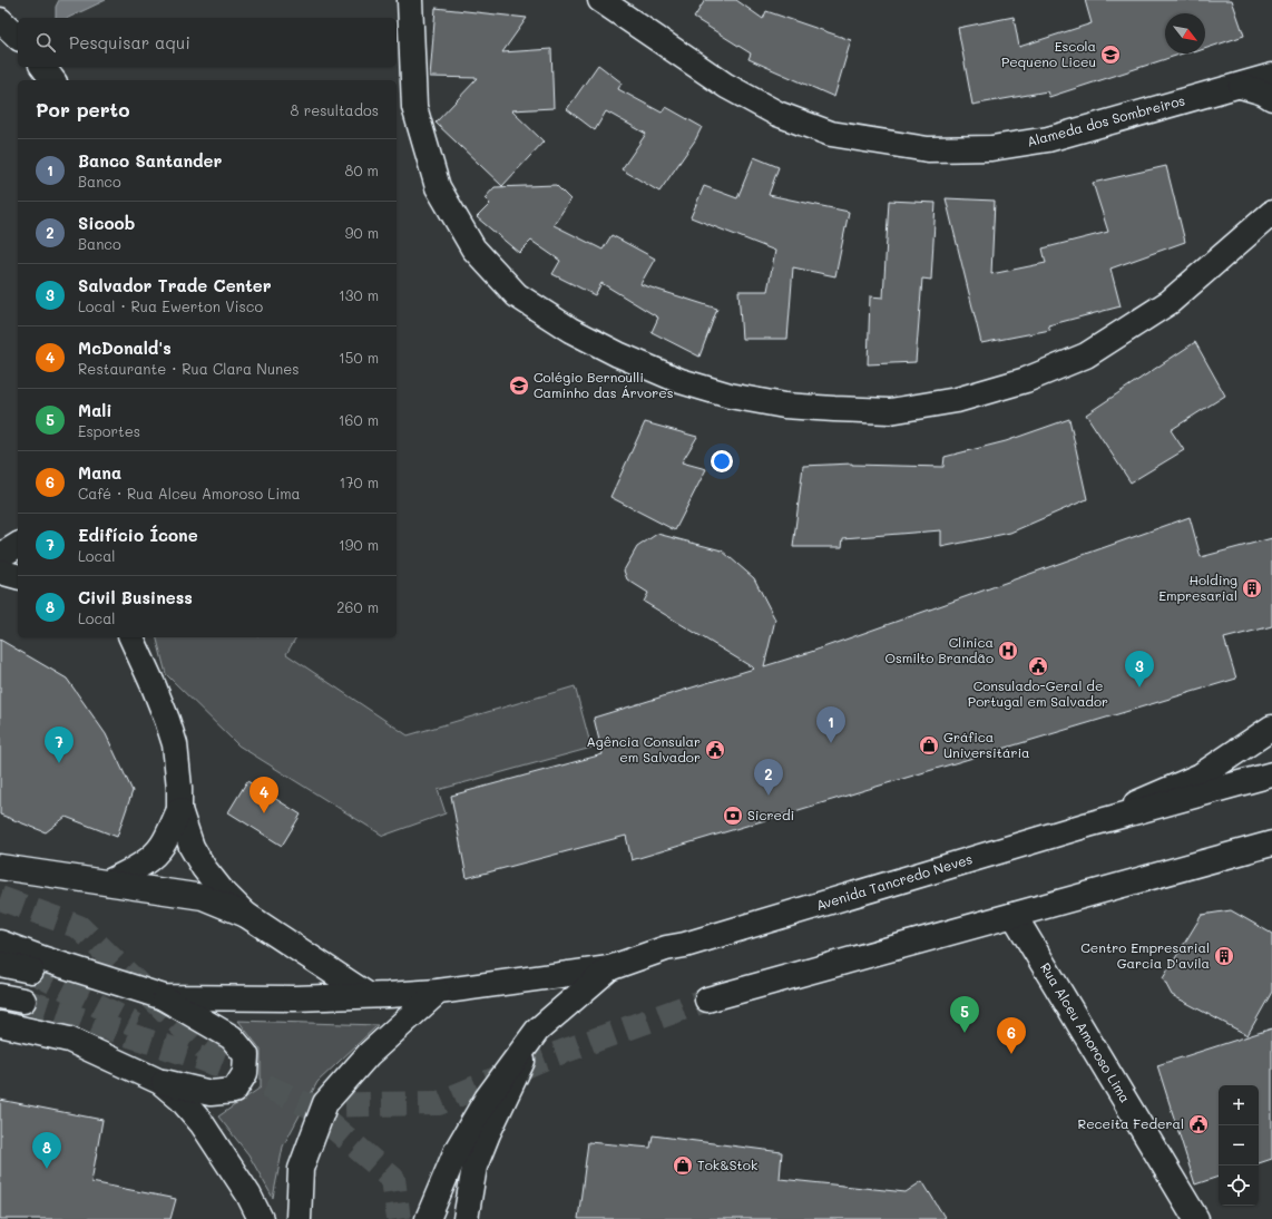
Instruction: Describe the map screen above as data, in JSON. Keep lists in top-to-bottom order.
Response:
{
  "streets": {
    "street": ["Alameda dos Sombreiros", "Avenida Tancredo Neves", "Rua Alceu Amoroso Lima"]
  },
  "places": {
    "school or university": ["Escola Pequeno Liceu", "Colégio Bernoulli Caminho das Árvores"],
    "building": ["Holding Empresarial", "Centro Empresarial Garcia D'avila"],
    "hospital": ["Clínica Osmilto Brandão"],
    "public building": ["Consulado-Geral de Portugal em Salvador", "Agência Consular em Salvador", "Receita Federal"],
    "shop": ["Gráfica Universitária", "Tok&Stok"],
    "bank": ["Sicredi"]
  },
  "north": "bottom right",
  "page": {
    "search": "Pesquisar aqui",
    "heading": ["Por perto", "8 resultados"],
    "list": [
      {
        "mark": "1",
        "name": "Banco Santander",
        "note": "Banco",
        "value": "80 m"
      },
      {
        "mark": "2",
        "name": "Sicoob",
        "note": "Banco",
        "value": "90 m"
      },
      {
        "mark": "3",
        "name": "Salvador Trade Center",
        "note": "Local · Rua Ewerton Visco",
        "value": "130 m"
      },
      {
        "mark": "4",
        "name": "McDonald's",
        "note": "Restaurante · Rua Clara Nunes",
        "value": "150 m"
      },
      {
        "mark": "5",
        "name": "Mali",
        "note": "Esportes",
        "value": "160 m"
      },
      {
        "mark": "6",
        "name": "Mana",
        "note": "Café · Rua Alceu Amoroso Lima",
        "value": "170 m"
      },
      {
        "mark": "7",
        "name": "Edifício Ícone",
        "note": "Local",
        "value": "190 m"
      },
      {
        "mark": "8",
        "name": "Civil Business",
        "note": "Local",
        "value": "260 m"
      }
    ],
    "pins": [
      "3",
      "1",
      "7",
      "2",
      "4",
      "5",
      "6",
      "8"
    ],
    "map_buttons": ["+", "−"]
  }
}
